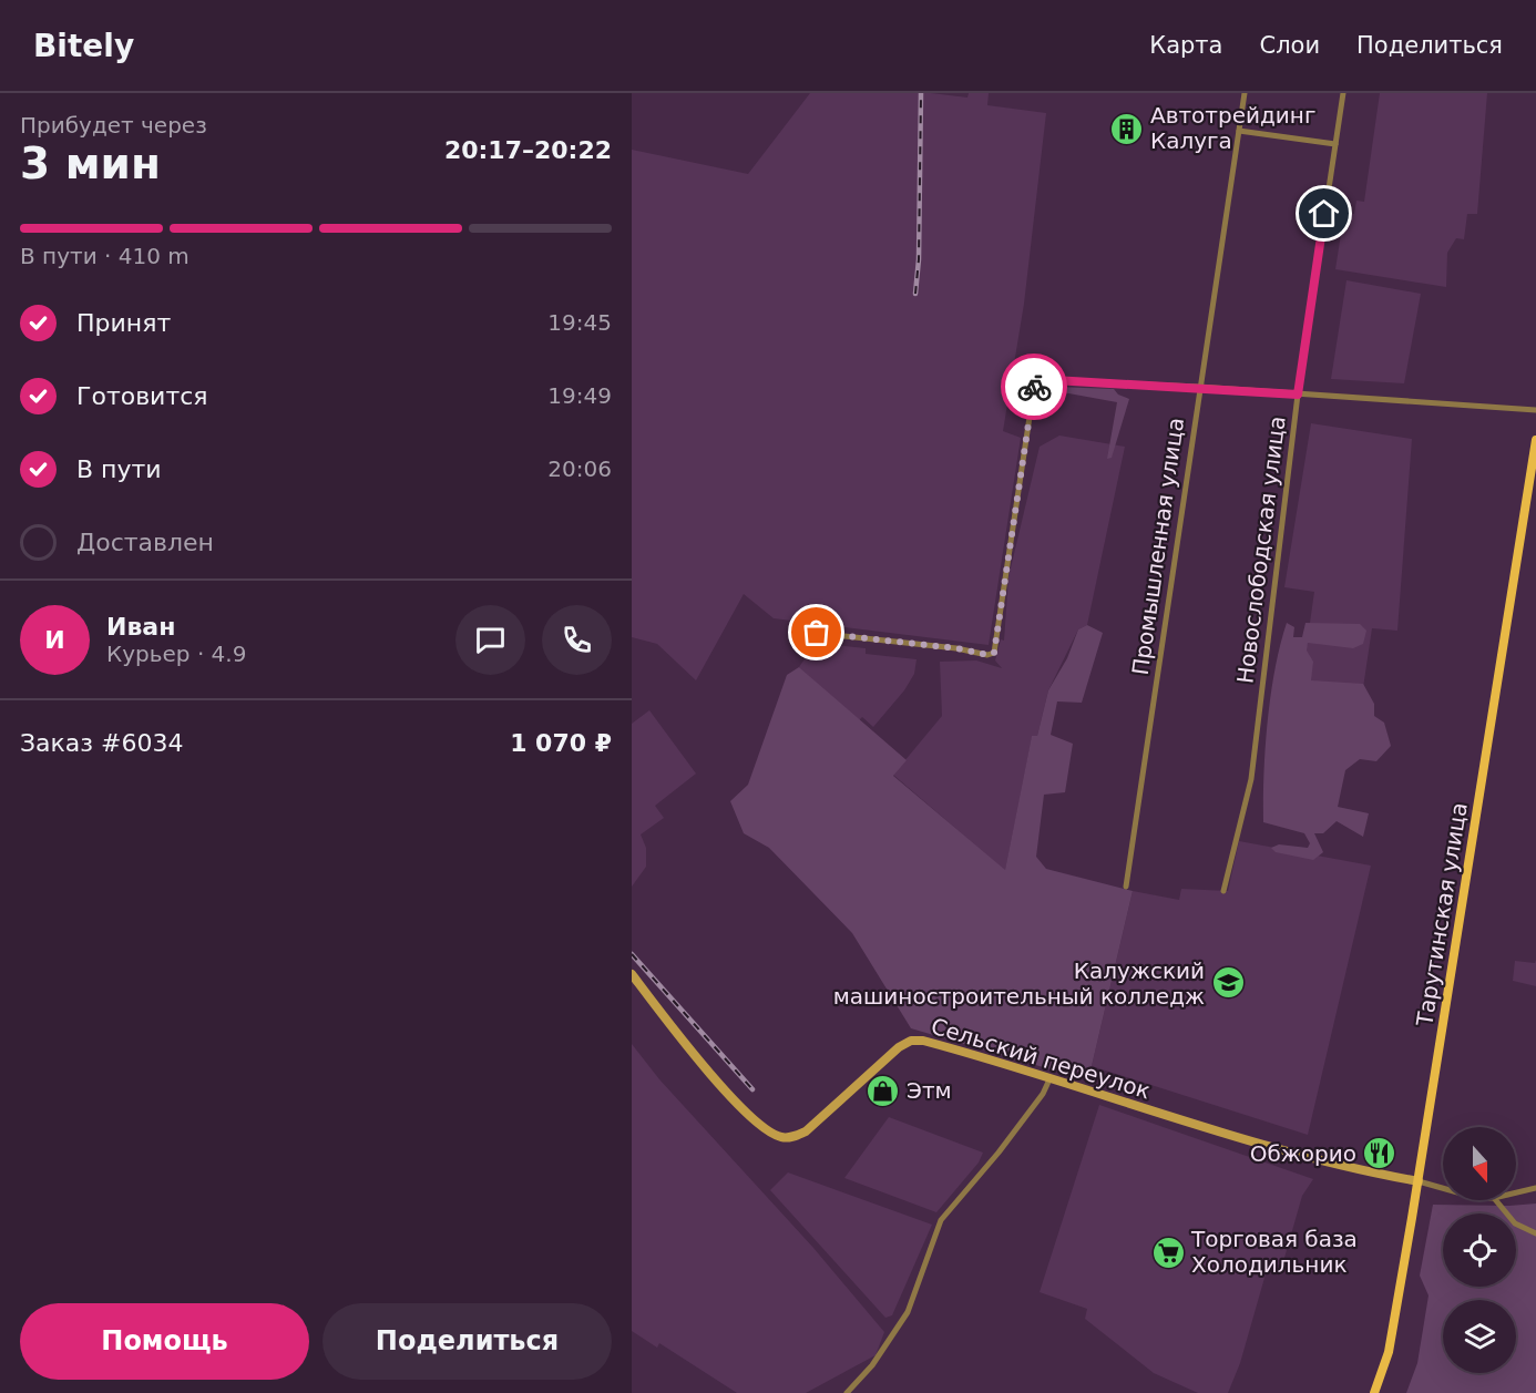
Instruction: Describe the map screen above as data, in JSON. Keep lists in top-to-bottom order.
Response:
{
  "streets": {
    "main road": ["Тарутинская улица"],
    "street": ["Промышленная улица", "Новослободская улица", "Сельский переулок"]
  },
  "crossings": [
    ["Тарутинская улица", "Сельский переулок"]
  ],
  "places": {
    "building": ["Автотрейдинг Калуга"],
    "school or university": ["Калужский машиностроительный колледж"],
    "shop": ["Этм"],
    "restaurant": ["Обжорио"],
    "supermarket": ["Торговая база Холодильник"]
  },
  "north": "bottom",
  "page": {
    "header": "Bitely",
    "nav": ["Карта", "Слои", "Поделиться"],
    "heading": ["3 мин", "Прибудет через", "20:17–20:22"],
    "panel": [
      "Иван",
      "Курьер · 4.9",
      "Заказ #6034",
      "1 070 ₽"
    ],
    "bar": "В пути · 410 m",
    "list": [
      ["Принят", "19:45"],
      ["Готовится", "19:49"],
      ["В пути", "20:06"],
      "Доставлен"
    ],
    "round": "И",
    "buttons": ["Помощь", "Поделиться"]
  }
}
